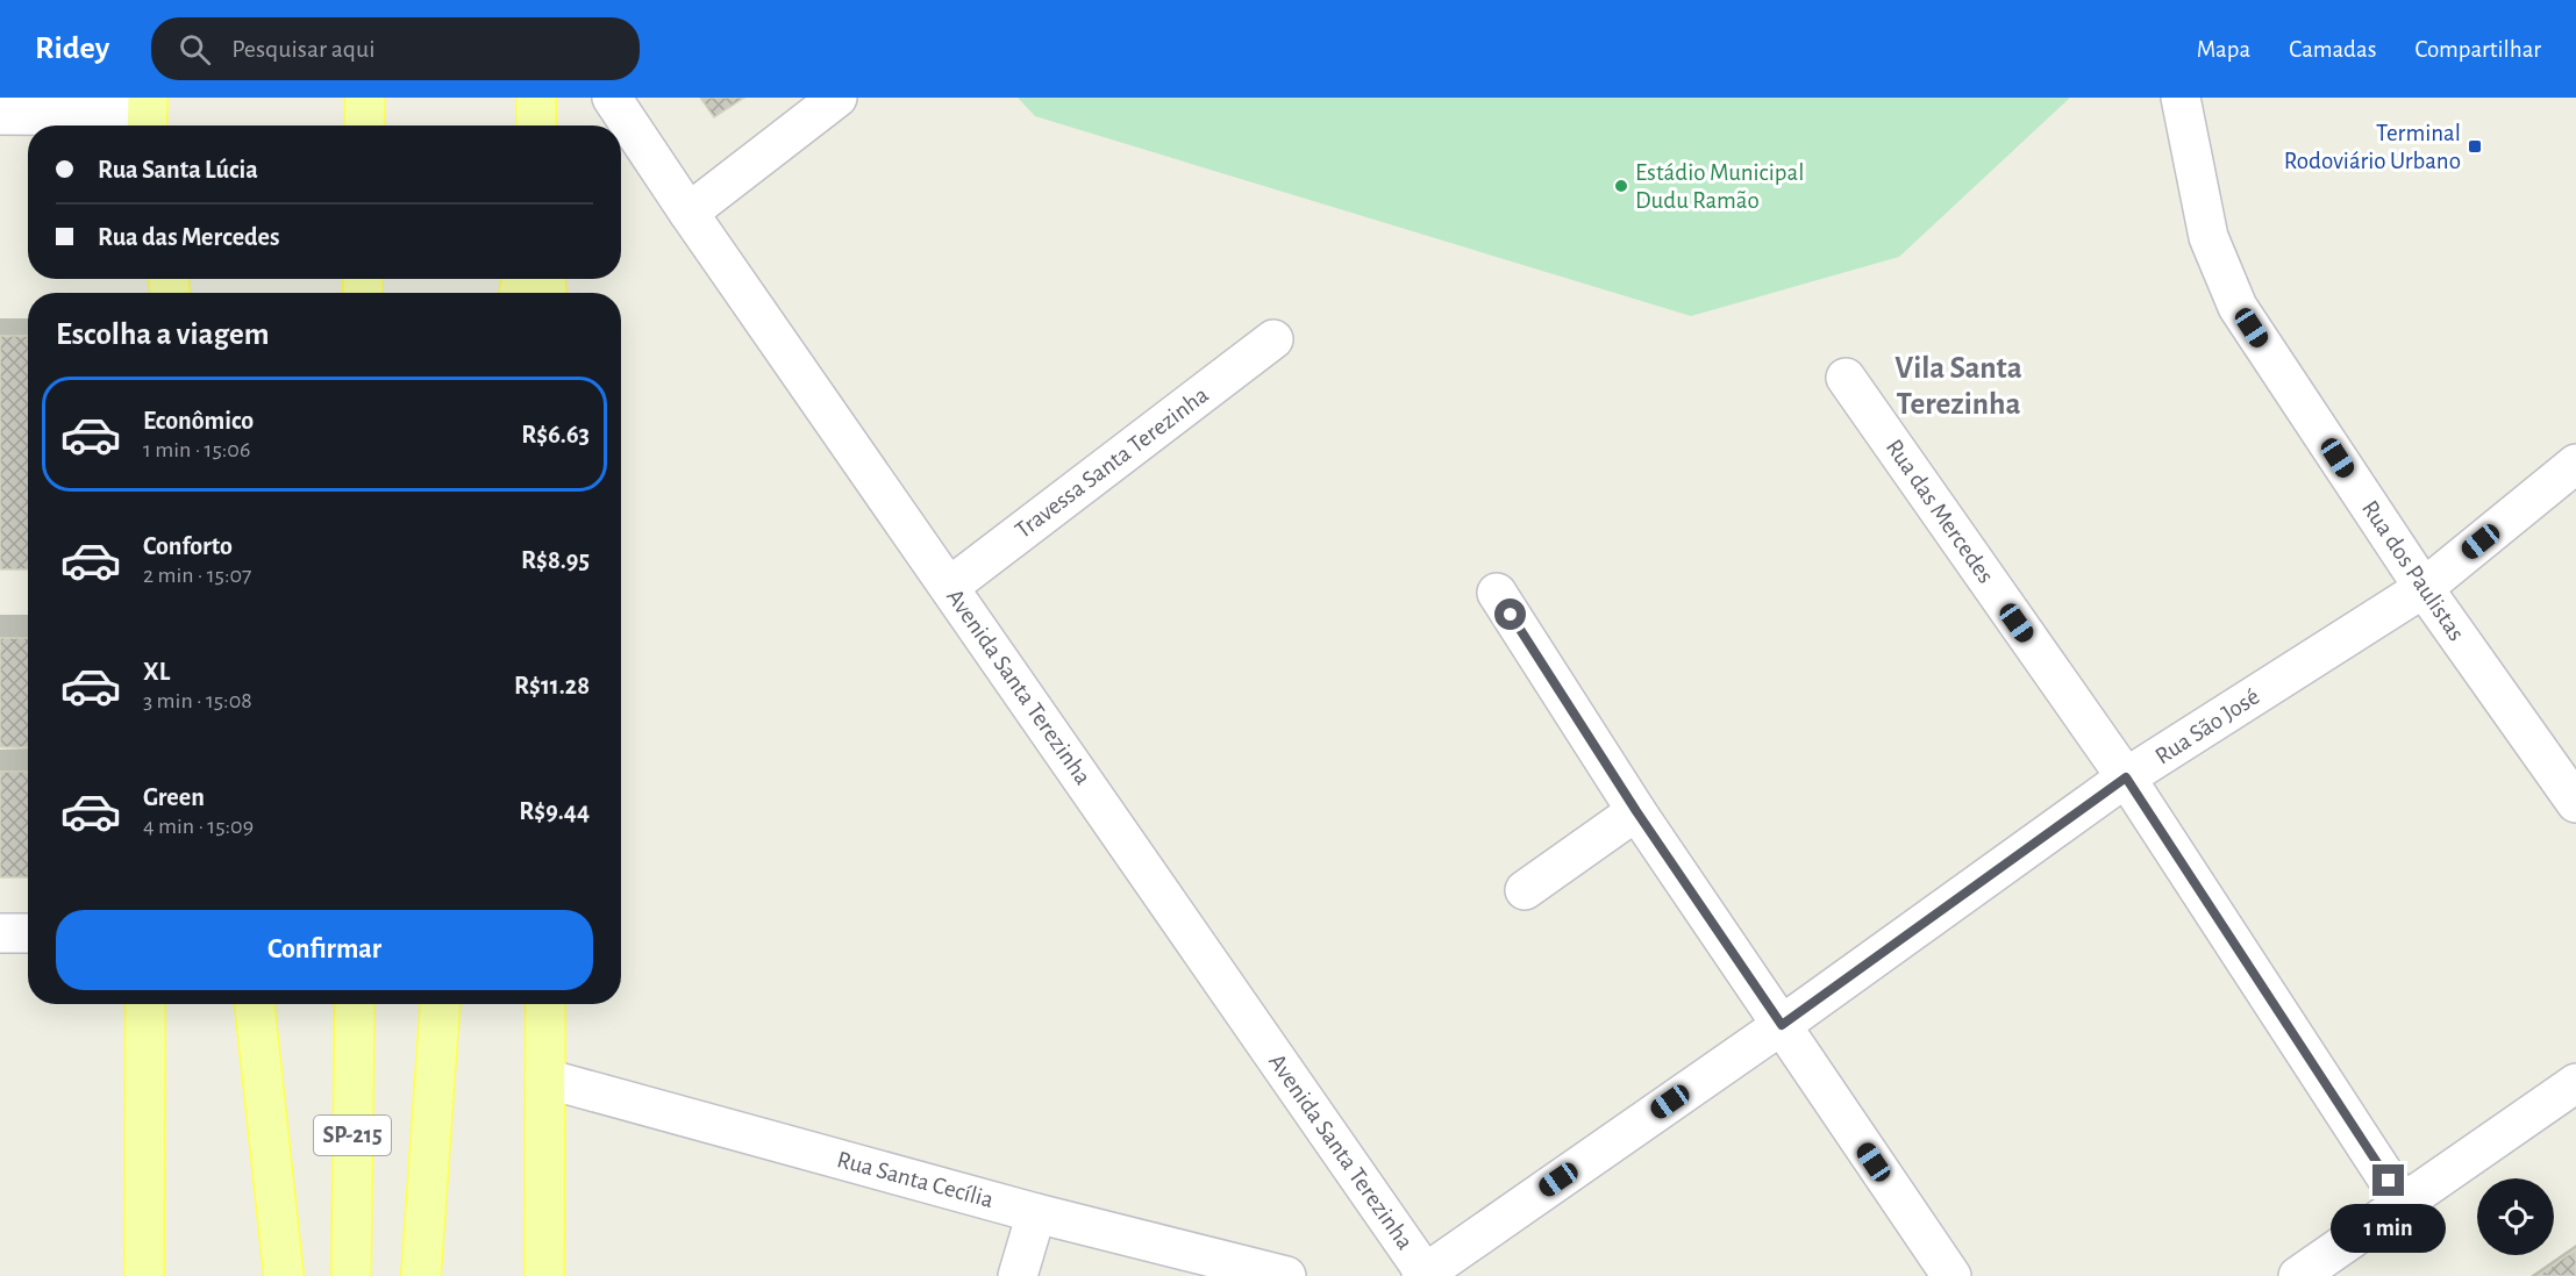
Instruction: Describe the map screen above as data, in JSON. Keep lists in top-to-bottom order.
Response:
{
  "streets": {
    "main road": ["SP-215"],
    "street": [
      "Travessa Santa Terezinha",
      "Rua das Mercedes",
      "Rua dos Paulistas",
      "Avenida Santa Terezinha",
      "Rua São José",
      "Rua Santa Cecília"
    ]
  },
  "crossings": [
    ["Travessa Santa Terezinha", "Avenida Santa Terezinha"],
    ["Rua das Mercedes", "Rua São José"],
    ["Rua dos Paulistas", "Rua São José"],
    ["Avenida Santa Terezinha", "Rua São José"]
  ],
  "districts": ["Vila Santa Terezinha"],
  "places": {
    "transit": ["Terminal Rodoviário Urbano"],
    "other": ["Estádio Municipal Dudu Ramão"]
  },
  "page": {
    "header": "Ridey",
    "search": "Pesquisar aqui",
    "nav": ["Mapa", "Camadas", "Compartilhar"],
    "banner": ["Rua Santa Lúcia", "Rua das Mercedes"],
    "heading": "Escolha a viagem",
    "list": [
      {
        "name": "Econômico",
        "note": "1 min · 15:06",
        "value": "R$6.63"
      },
      {
        "name": "Conforto",
        "note": "2 min · 15:07",
        "value": "R$8.95"
      },
      {
        "name": "XL",
        "note": "3 min · 15:08",
        "value": "R$11.28"
      },
      {
        "name": "Green",
        "note": "4 min · 15:09",
        "value": "R$9.44"
      }
    ],
    "buttons": "Confirmar",
    "bubble": "1 min"
  }
}
